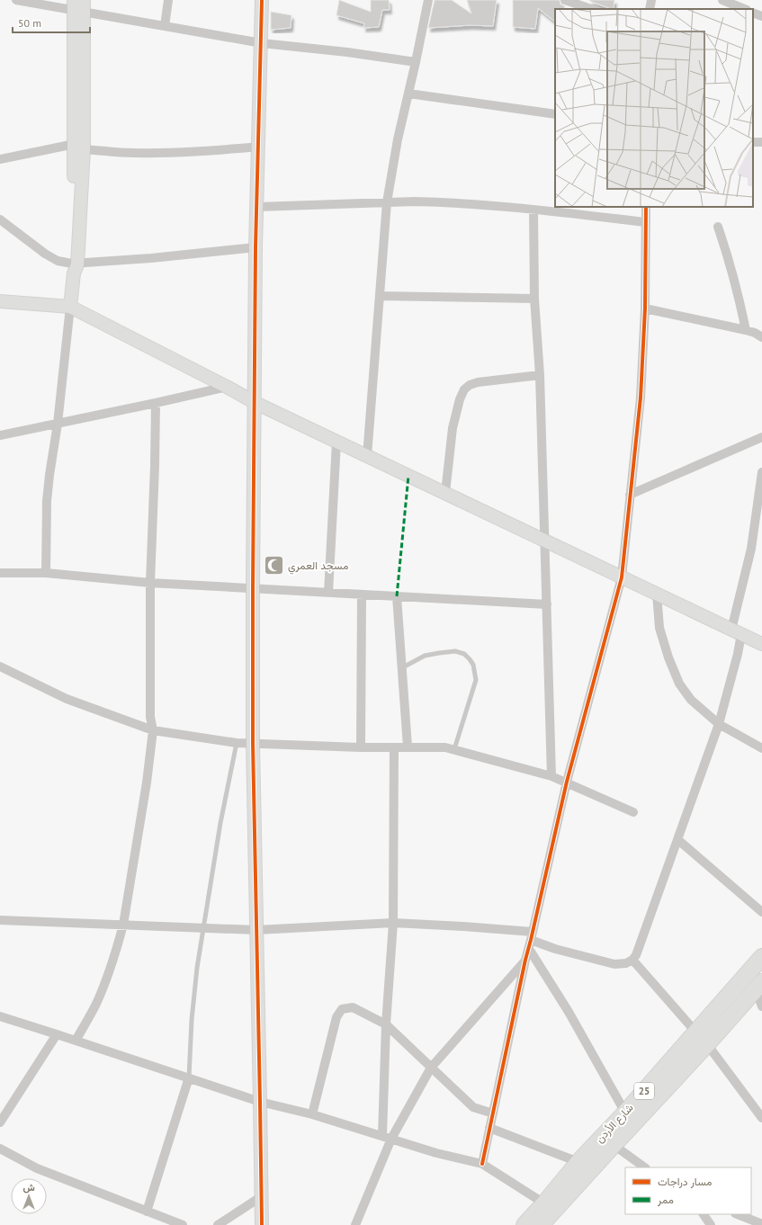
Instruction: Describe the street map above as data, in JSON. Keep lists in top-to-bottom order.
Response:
{
  "streets": {
    "highway": ["25", "شارع الأردن"]
  },
  "places": {
    "mosque": ["مسجد العمري"]
  },
  "legend": ["مسار دراجات", "ممر"],
  "scale_bar": "50 m",
  "north": "top"
}
